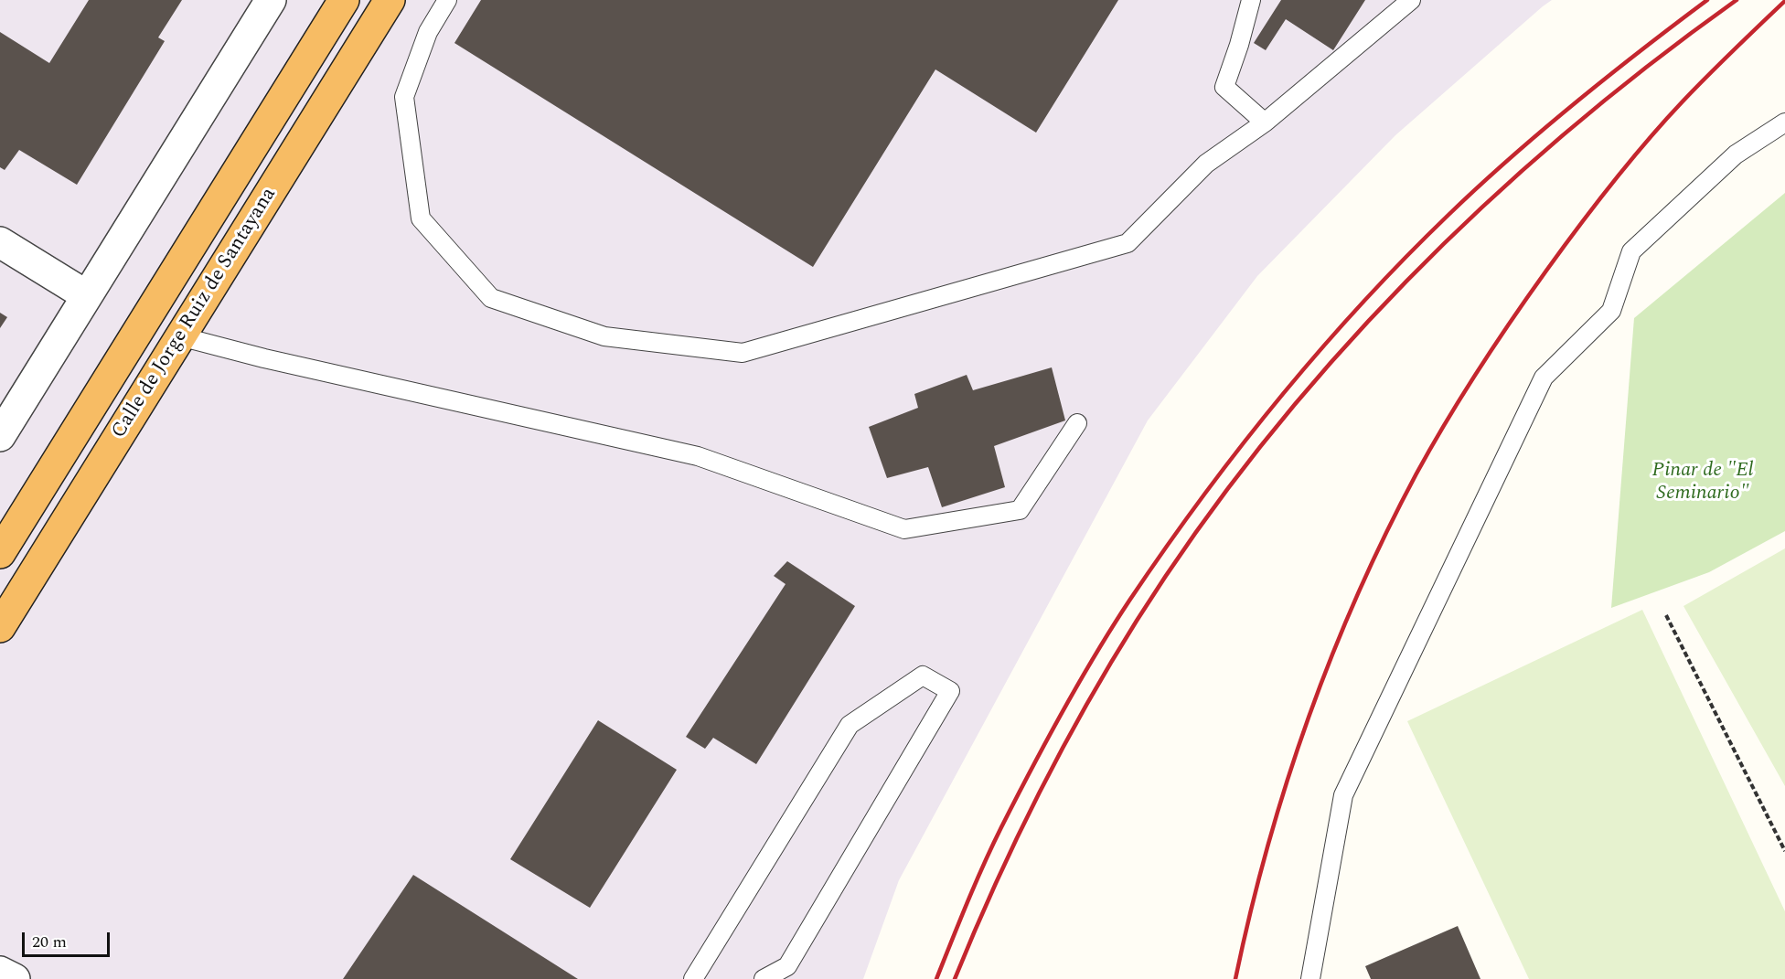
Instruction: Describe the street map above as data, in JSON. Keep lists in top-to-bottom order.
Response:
{
  "streets": {
    "highway": ["Calle de Jorge Ruiz de Santayana"]
  },
  "parks": ["Pinar de \"El Seminario\""],
  "scale_bar": "20 m"
}
